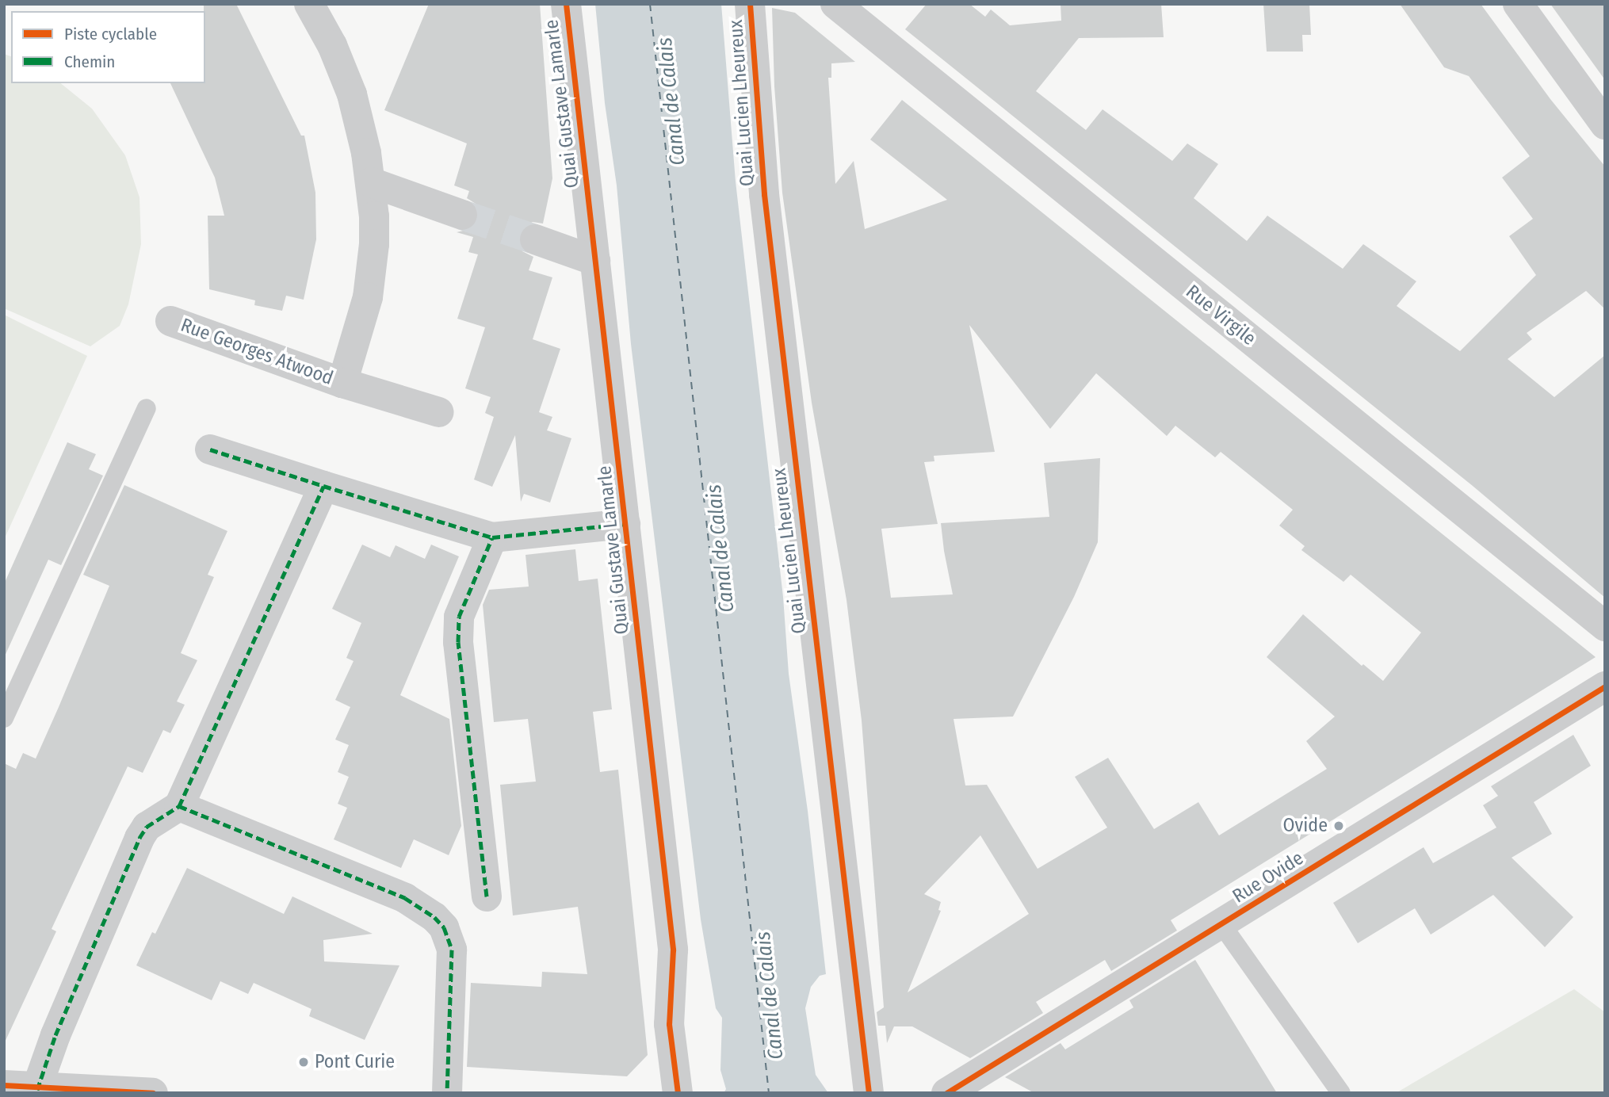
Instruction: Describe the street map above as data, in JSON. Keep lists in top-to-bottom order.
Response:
{
  "streets": {
    "street": [
      "Quai Lucien Lheureux",
      "Quai Gustave Lamarle",
      "Rue Virgile",
      "Rue Georges Atwood",
      "Rue Ovide"
    ]
  },
  "water": ["Canal de Calais"],
  "places": ["Ovide", "Pont Curie"],
  "legend": ["Piste cyclable", "Chemin"]
}
